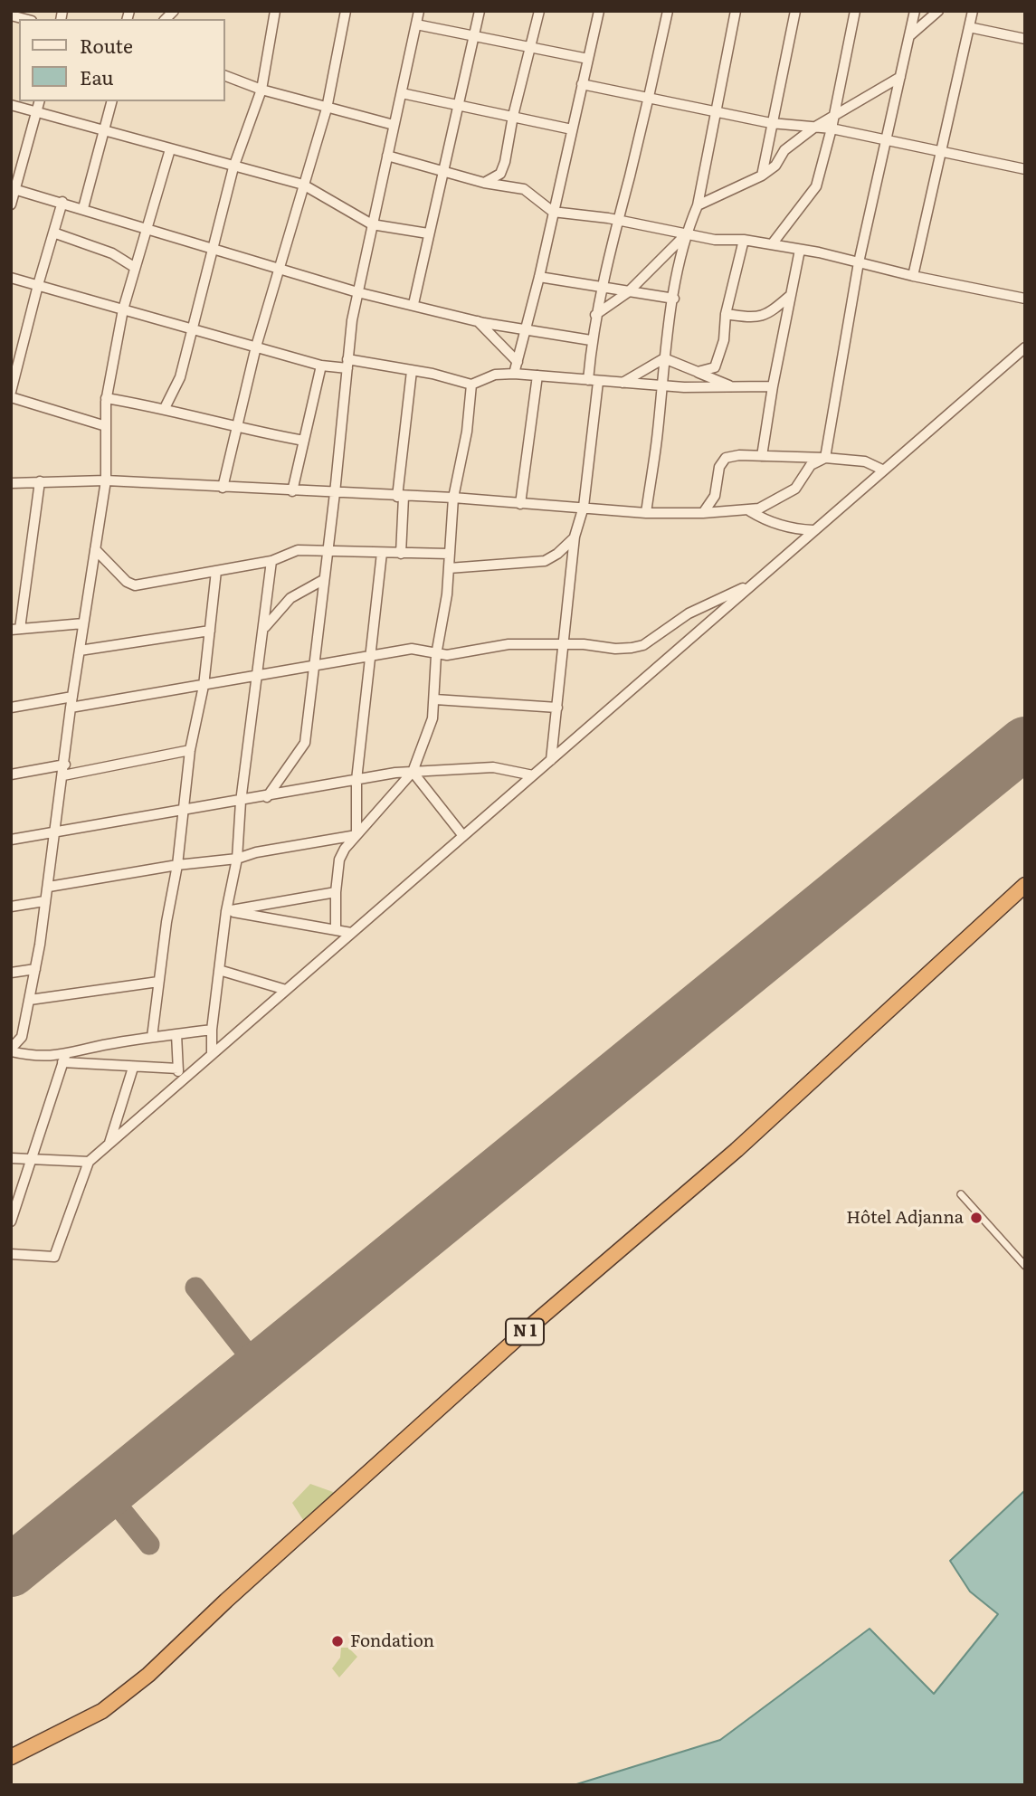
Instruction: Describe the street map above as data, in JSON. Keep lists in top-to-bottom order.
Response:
{
  "streets": {
    "highway": ["N 1"]
  },
  "places": ["Hôtel Adjanna", "Fondation"],
  "legend": ["Route", "Eau"]
}
